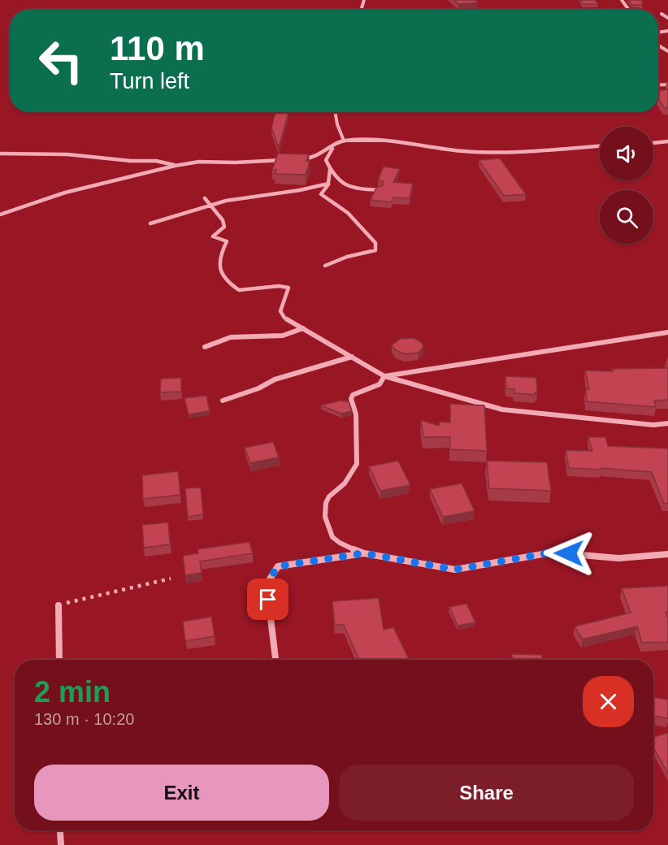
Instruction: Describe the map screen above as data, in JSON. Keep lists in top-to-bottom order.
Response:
{
  "page": {
    "turn": ["110 m", "Turn left"],
    "heading": ["2 min", "130 m · 10:20"],
    "buttons": ["Exit", "Share"]
  }
}
